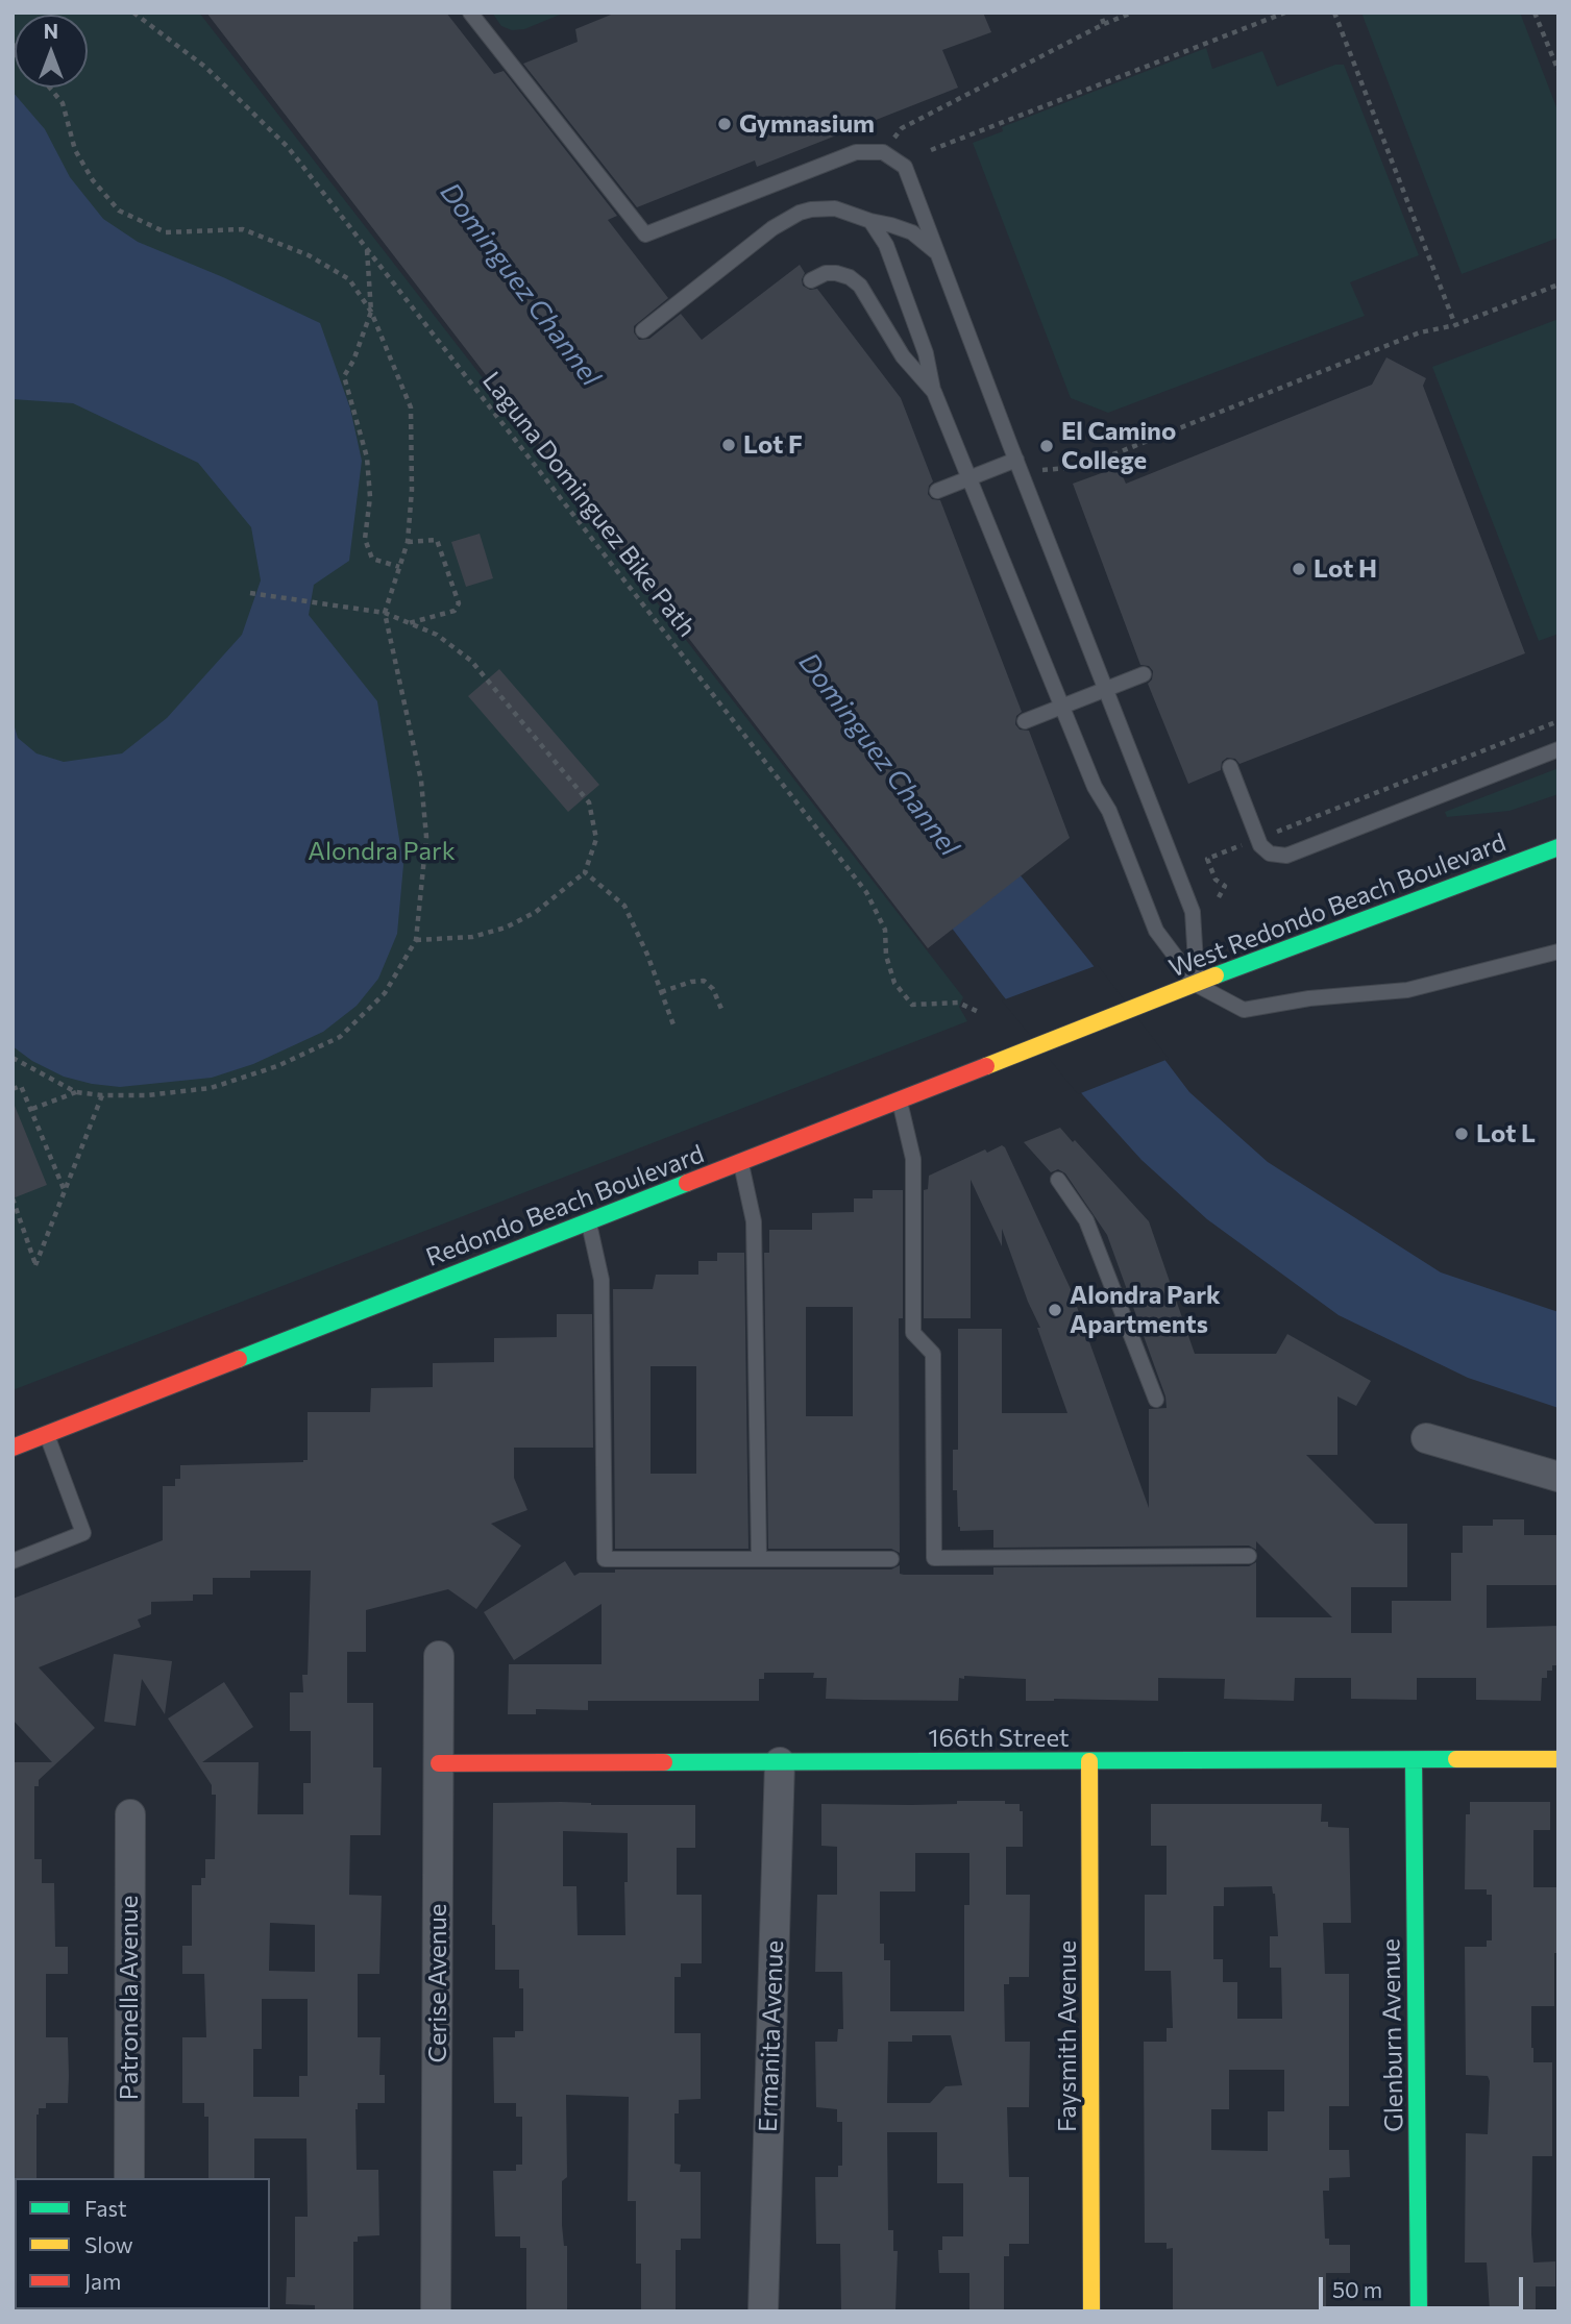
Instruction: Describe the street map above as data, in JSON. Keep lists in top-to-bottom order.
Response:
{
  "streets": {
    "street": [
      "West Redondo Beach Boulevard",
      "Redondo Beach Boulevard",
      "166th Street",
      "Cerise Avenue",
      "Patronella Avenue",
      "Glenburn Avenue",
      "Ermanita Avenue",
      "Faysmith Avenue"
    ],
    "path": ["Laguna Dominguez Bike Path"]
  },
  "crossings": [
    ["West Redondo Beach Boulevard", "Redondo Beach Boulevard"],
    ["166th Street", "Cerise Avenue"],
    ["166th Street", "Glenburn Avenue"],
    ["166th Street", "Ermanita Avenue"],
    ["166th Street", "Faysmith Avenue"]
  ],
  "water": ["Dominguez Channel"],
  "parks": ["Alondra Park"],
  "places": [
    "Gymnasium",
    "Lot F",
    "El Camino College",
    "Lot H",
    "Lot L",
    "Alondra Park Apartments"
  ],
  "legend": ["Fast", "Slow", "Jam"],
  "scale_bar": "50 m",
  "north": "top"
}
